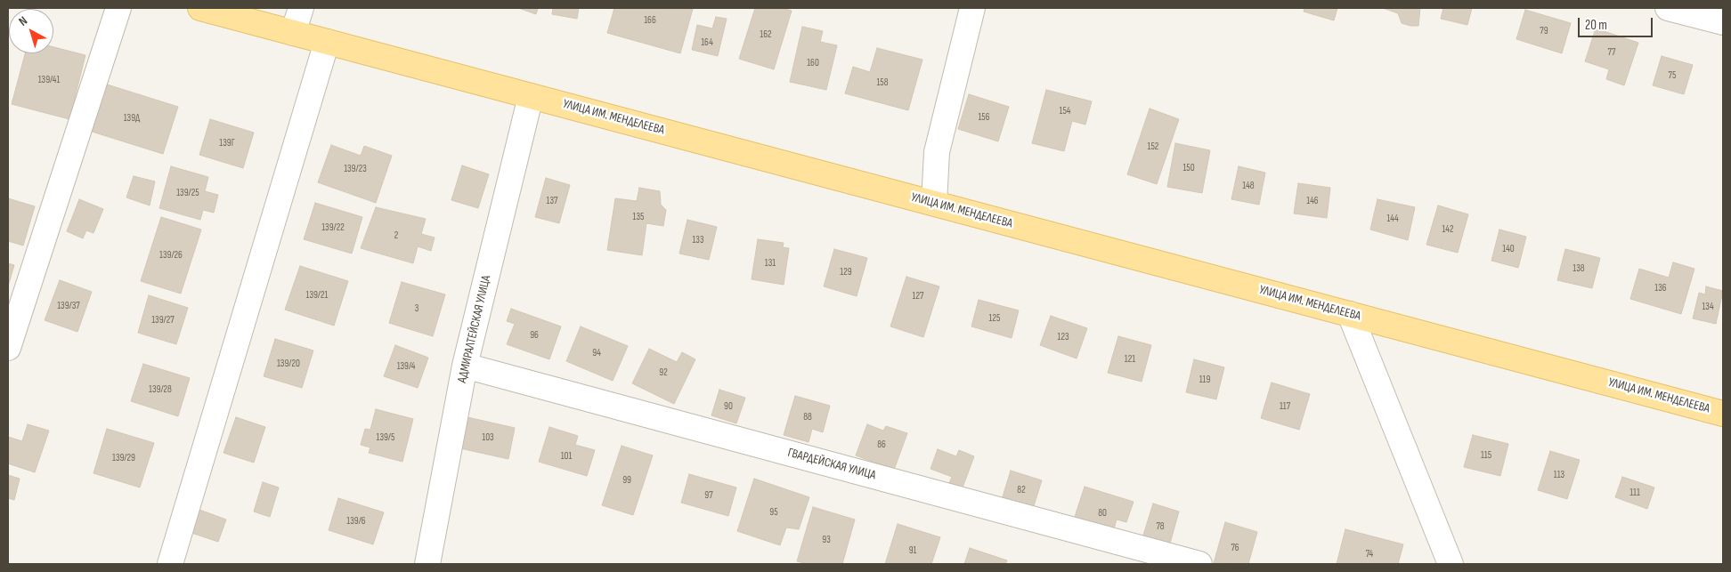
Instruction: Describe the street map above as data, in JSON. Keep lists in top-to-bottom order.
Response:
{
  "streets": {
    "main road": ["УЛИЦА ИМ. МЕНДЕЛЕЕВА"],
    "street": ["АДМИРАЛТЕЙСКАЯ УЛИЦА", "ГВАРДЕЙСКАЯ УЛИЦА"]
  },
  "crossings": [
    ["УЛИЦА ИМ. МЕНДЕЛЕЕВА", "АДМИРАЛТЕЙСКАЯ УЛИЦА"],
    ["АДМИРАЛТЕЙСКАЯ УЛИЦА", "ГВАРДЕЙСКАЯ УЛИЦА"]
  ],
  "house_numbers": [
    "166",
    "79",
    "162",
    "164",
    "77",
    "160",
    "75",
    "139/41",
    "158",
    "154",
    "156",
    "139Д",
    "139Г",
    "152",
    "150",
    "139/23",
    "148",
    "139/25",
    "137",
    "146",
    "135",
    "144",
    "139/22",
    "142",
    "2",
    "133",
    "140",
    "139/26",
    "131",
    "138",
    "129",
    "136",
    "139/21",
    "127",
    "139/37",
    "134",
    "3",
    "125",
    "139/27",
    "96",
    "123",
    "94",
    "121",
    "139/20",
    "139/4",
    "92",
    "119",
    "139/28",
    "90",
    "117",
    "88",
    "139/5",
    "103",
    "86",
    "115",
    "101",
    "139/29",
    "113",
    "99",
    "82",
    "111",
    "97",
    "95",
    "80",
    "139/6",
    "78",
    "93",
    "76",
    "91",
    "74"
  ],
  "scale_bar": "20 m",
  "north": "top left"
}
